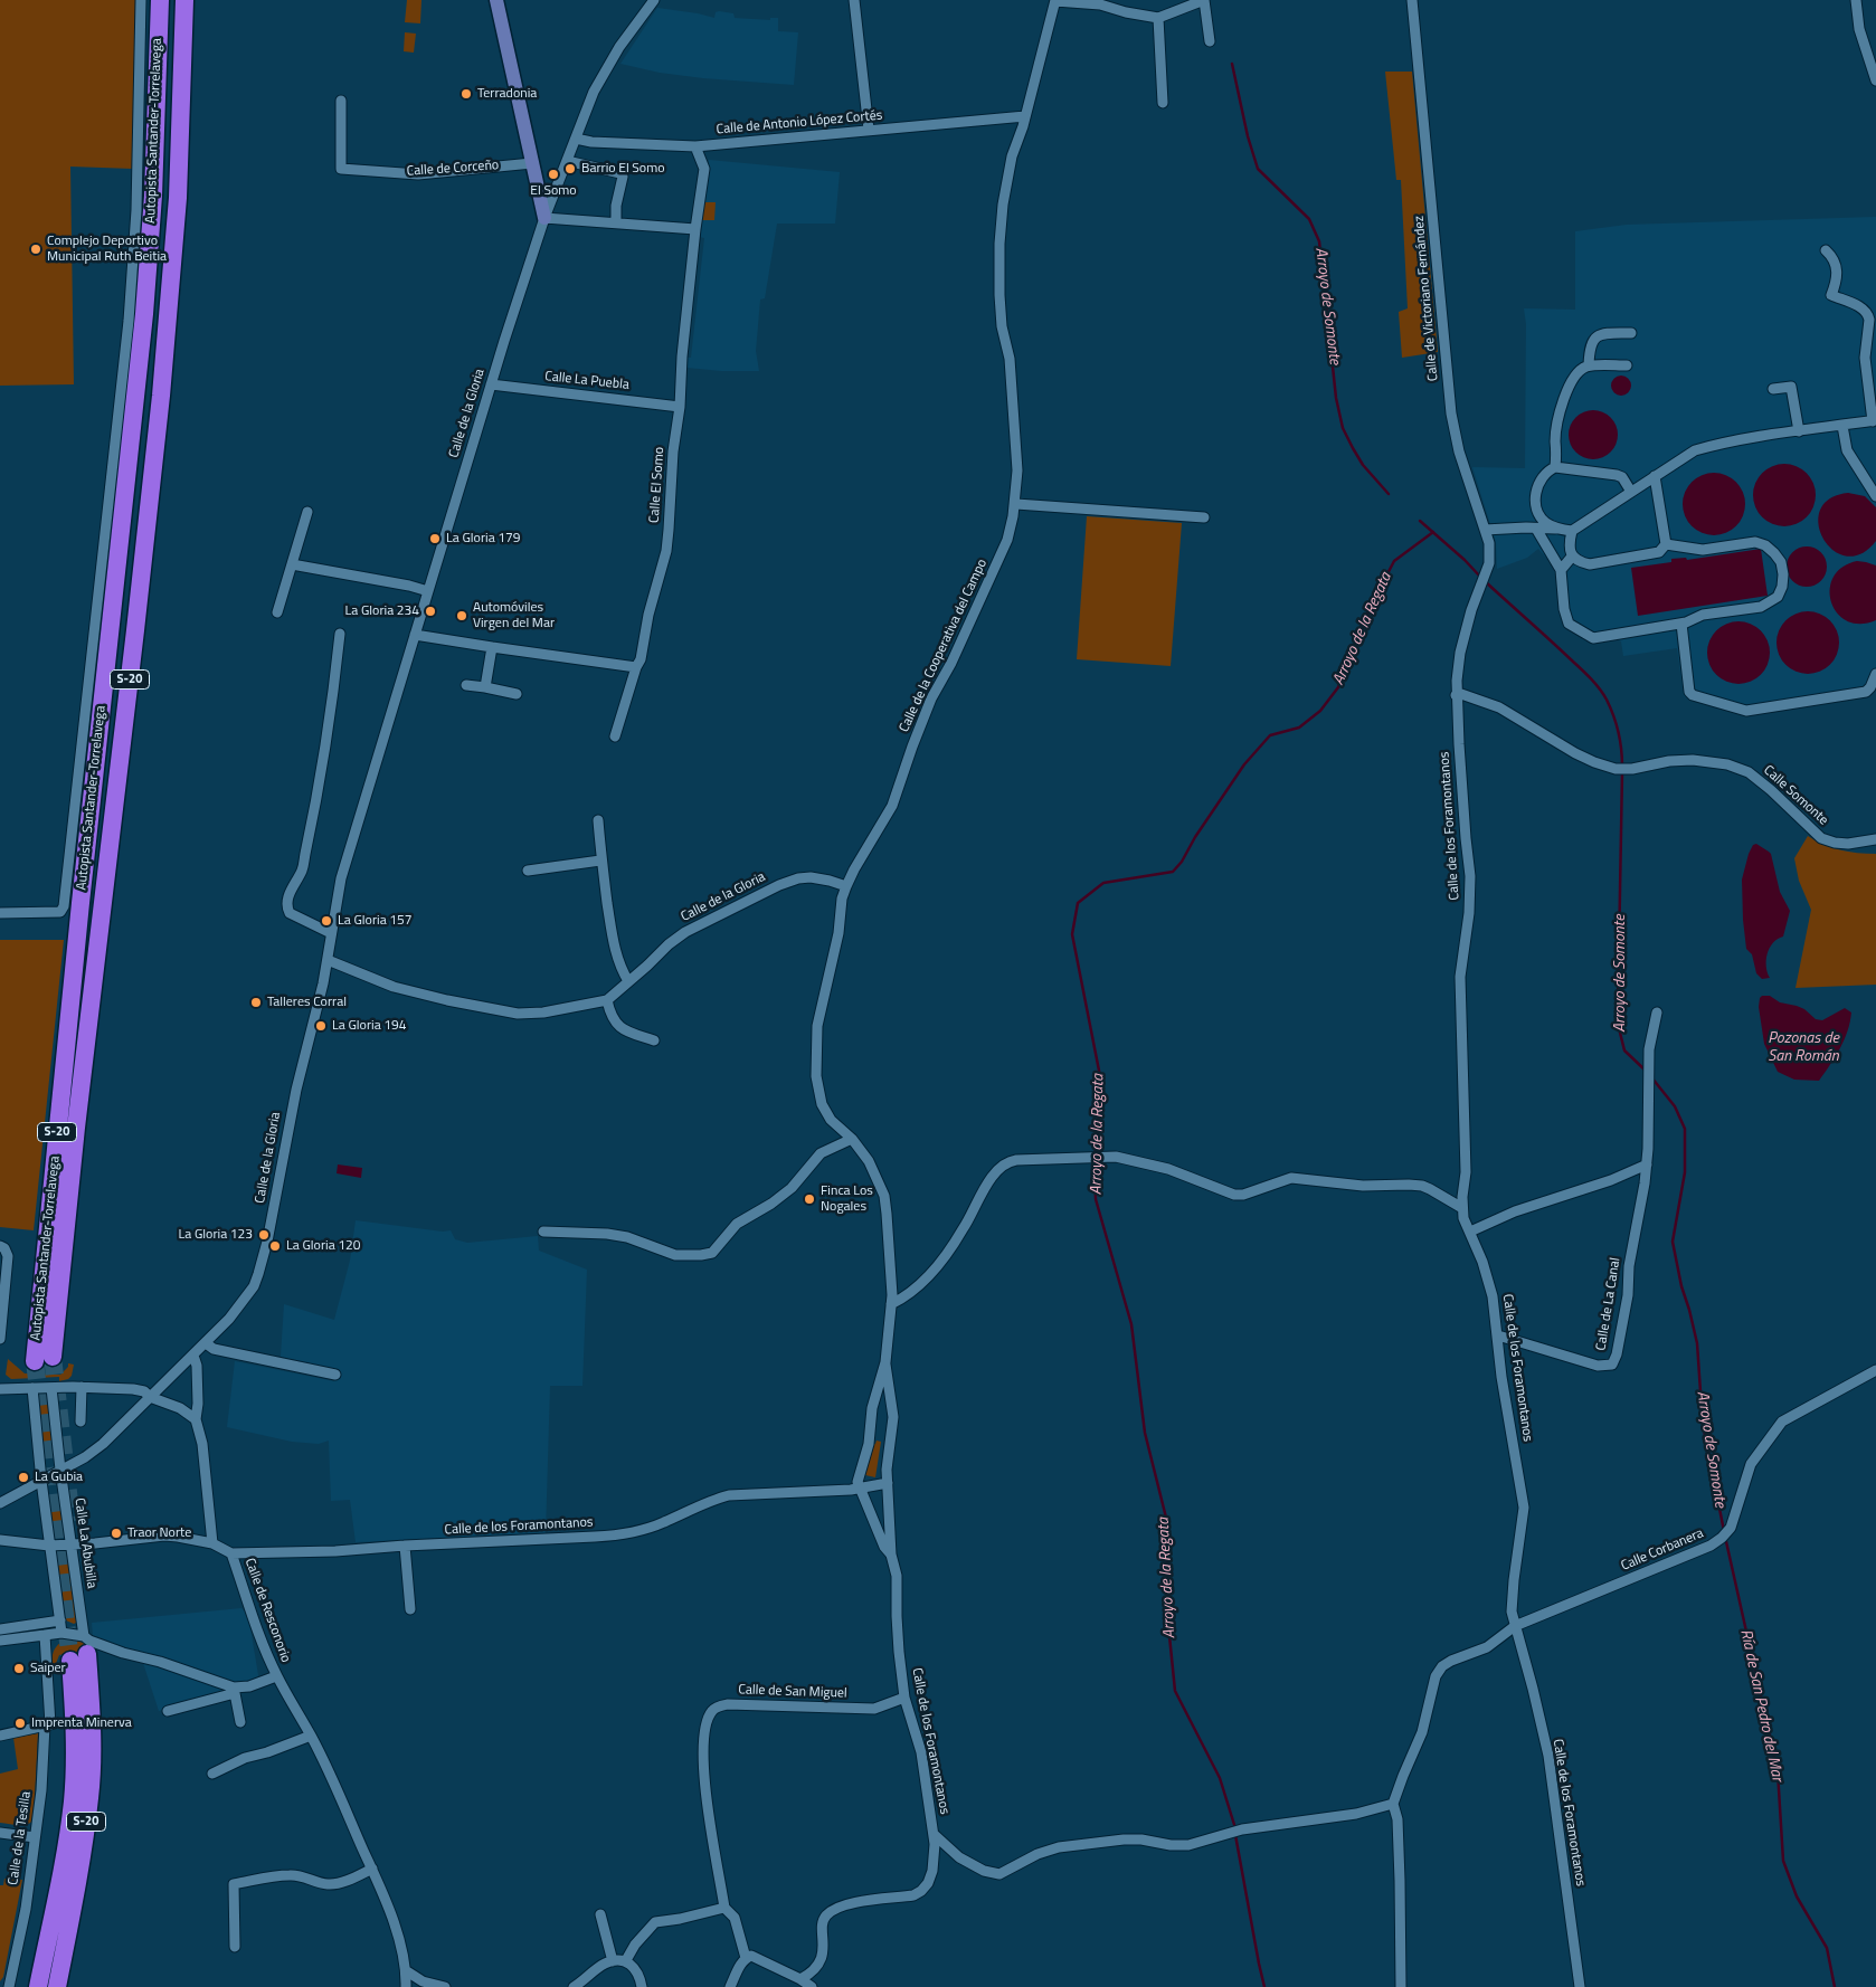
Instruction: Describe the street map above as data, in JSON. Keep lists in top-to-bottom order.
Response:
{
  "streets": {
    "highway": ["Autopista Santander-Torrelavega", "S-20"],
    "street": [
      "Calle de Antonio López Cortés",
      "Calle de Corceño",
      "Calle de Victoriano Fernández",
      "Calle La Puebla",
      "Calle de la Gloria",
      "Calle El Somo",
      "Calle de la Cooperativa del Campo",
      "Calle Somonte",
      "Calle de los Foramontanos",
      "Calle de La Canal",
      "Calle La Abubilla",
      "Calle Corbanera",
      "Calle de Resconorio",
      "Calle de San Miguel",
      "Calle de la Tesilla"
    ]
  },
  "crossings": [
    ["Calle de Antonio López Cortés", "Calle El Somo"],
    ["Calle de Antonio López Cortés", "Calle de la Cooperativa del Campo"],
    ["Calle de Victoriano Fernández", "Calle de los Foramontanos"],
    ["Calle La Puebla", "Calle de la Gloria"],
    ["Calle La Puebla", "Calle El Somo"],
    ["Calle de la Gloria", "Calle de la Cooperativa del Campo"],
    ["Calle de la Gloria", "Calle de los Foramontanos"],
    ["Calle de la Gloria", "Calle La Abubilla"],
    ["Calle de la Cooperativa del Campo", "Calle de los Foramontanos"],
    ["Calle Somonte", "Calle de los Foramontanos"],
    ["Calle de los Foramontanos", "Calle de La Canal"],
    ["Calle de los Foramontanos", "Calle La Abubilla"],
    ["Calle de los Foramontanos", "Calle Corbanera"],
    ["Calle de los Foramontanos", "Calle de Resconorio"],
    ["Calle de los Foramontanos", "Calle de San Miguel"]
  ],
  "water": [
    "Arroyo de Somonte",
    "Arroyo de la Regata",
    "Pozonas de San Román",
    "Ría de San Pedro del Mar"
  ],
  "places": [
    "Terradonia",
    "Barrio El Somo",
    "El Somo",
    "Complejo Deportivo Municipal Ruth Beitia",
    "La Gloria 179",
    "La Gloria 234",
    "Automóviles Virgen del Mar",
    "La Gloria 157",
    "Talleres Corral",
    "La Gloria 194",
    "Finca Los Nogales",
    "La Gloria 123",
    "La Gloria 120",
    "La Gubia",
    "Traor Norte",
    "Saiper",
    "Imprenta Minerva"
  ]
}
